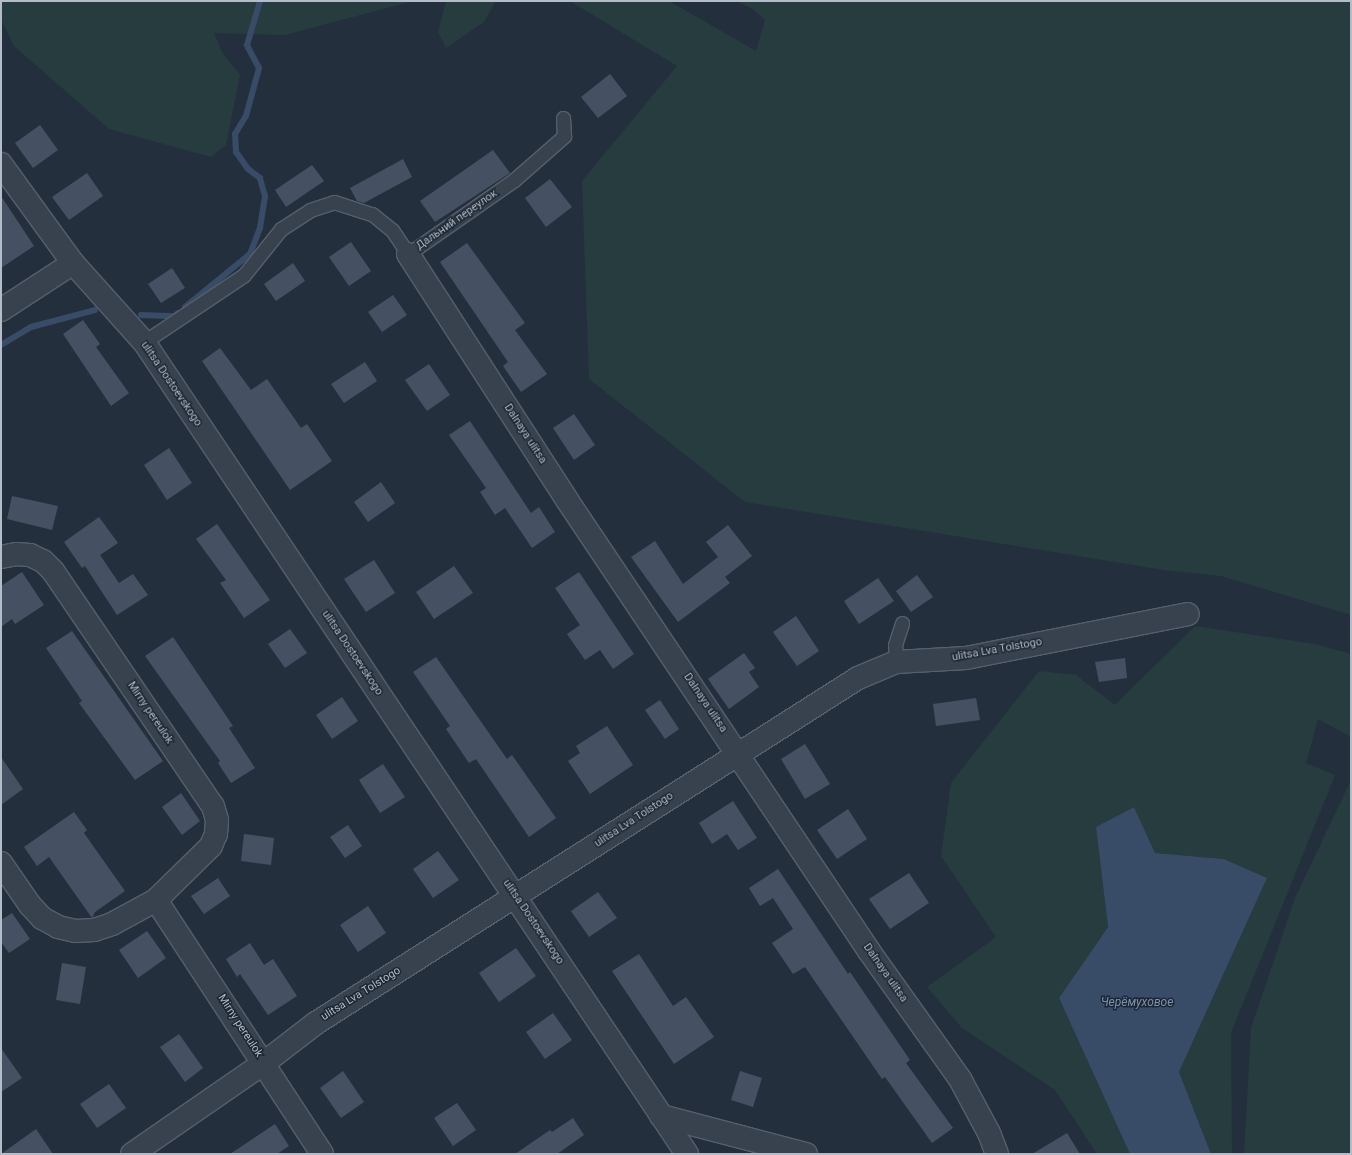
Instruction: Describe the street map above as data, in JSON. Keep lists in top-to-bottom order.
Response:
{
  "streets": {
    "street": [
      "ulitsa Dostoevskogo",
      "Dalnaya ulitsa",
      "ulitsa Lva Tolstogo",
      "Mirny pereulok"
    ],
    "lane": ["Дальний переулок"]
  },
  "crossings": [
    ["Дальний переулок", "ulitsa Dostoevskogo"],
    ["Дальний переулок", "Dalnaya ulitsa"],
    ["ulitsa Dostoevskogo", "ulitsa Lva Tolstogo"],
    ["Dalnaya ulitsa", "ulitsa Lva Tolstogo"],
    ["ulitsa Lva Tolstogo", "Mirny pereulok"]
  ],
  "water": ["Черёмуховое"]
}
